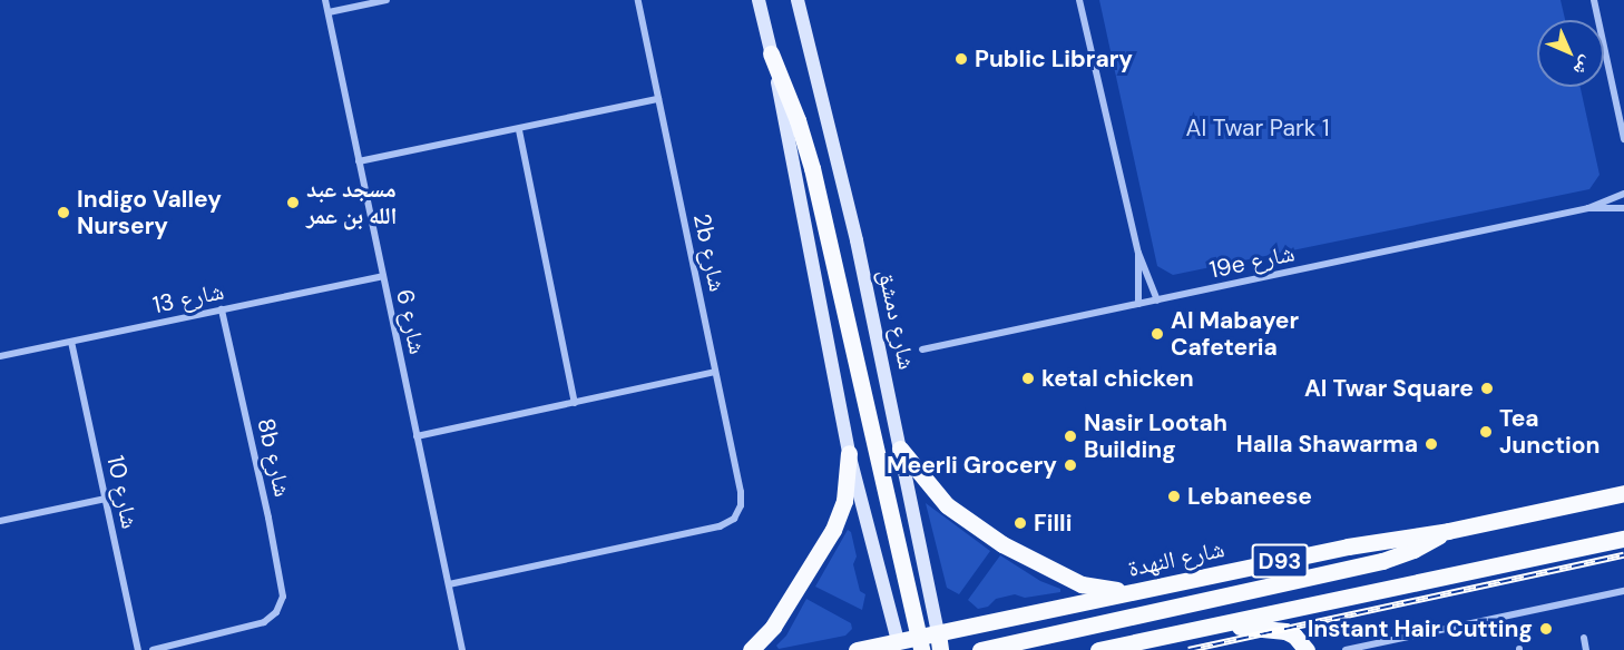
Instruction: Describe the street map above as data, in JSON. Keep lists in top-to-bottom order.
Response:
{
  "streets": {
    "main road": ["شارع دمشق", "شارع النهدة", "D93"],
    "street": [
      "2b شارع",
      "19e شارع",
      "شارع 13",
      "شارع 6",
      "8b شارع",
      "شارع 10"
    ]
  },
  "crossings": [
    ["2b شارع", "شارع 6"],
    ["شارع 13", "شارع 6"],
    ["شارع 13", "8b شارع"],
    ["شارع 13", "شارع 10"],
    ["شارع دمشق", "شارع النهدة"]
  ],
  "parks": ["Al Twar Park 1"],
  "places": [
    "Public Library",
    "مسجد عبد الله بن عمر",
    "Indigo Valley Nursery",
    "Al Mabayer Cafeteria",
    "ketal chicken",
    "Al Twar Square",
    "Tea Junction",
    "Nasir Lootah Building",
    "Halla Shawarma",
    "Meerli Grocery",
    "Lebaneese",
    "Filli",
    "Instant Hair Cutting"
  ],
  "north": "bottom right"
}
